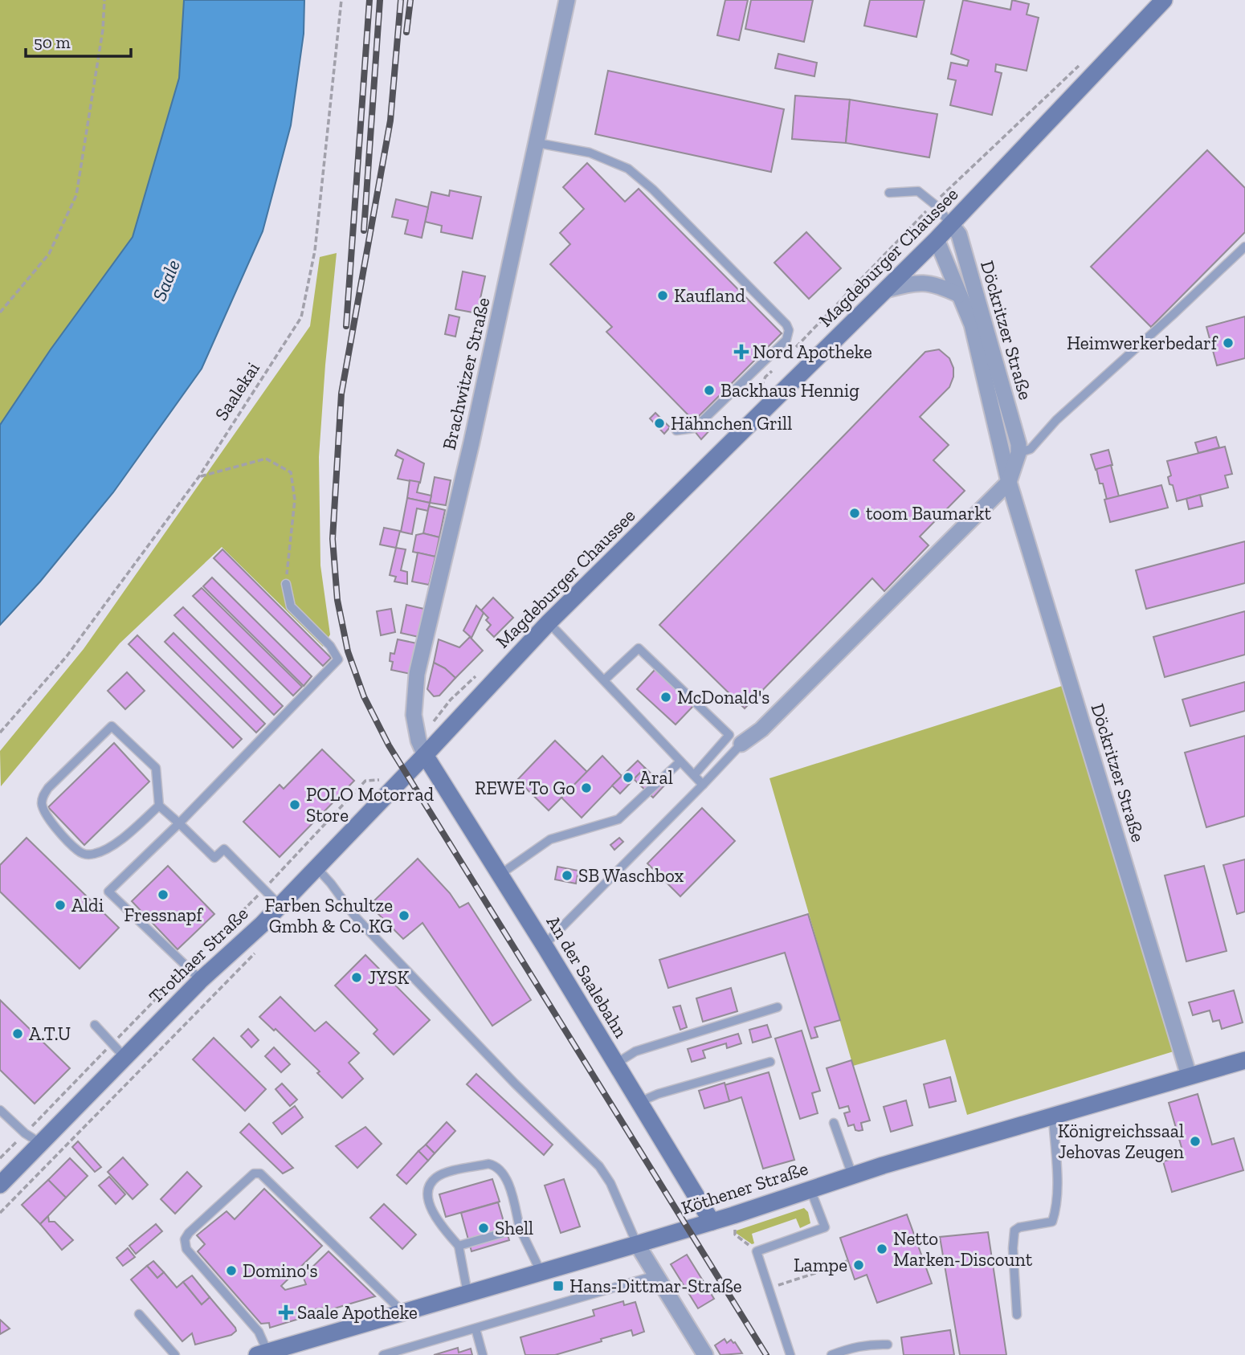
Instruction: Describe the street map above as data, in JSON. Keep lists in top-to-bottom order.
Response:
{
  "streets": {
    "main road": [
      "Magdeburger Chaussee",
      "Trothaer Straße",
      "An der Saalebahn",
      "Köthener Straße"
    ],
    "street": ["Döckritzer Straße", "Brachwitzer Straße"],
    "path": ["Saalekai"]
  },
  "crossings": [
    ["Magdeburger Chaussee", "Döckritzer Straße"],
    ["Magdeburger Chaussee", "Brachwitzer Straße"],
    ["Magdeburger Chaussee", "Trothaer Straße"],
    ["Magdeburger Chaussee", "An der Saalebahn"],
    ["Döckritzer Straße", "Köthener Straße"],
    ["Brachwitzer Straße", "Trothaer Straße"],
    ["Brachwitzer Straße", "An der Saalebahn"],
    ["Trothaer Straße", "An der Saalebahn"],
    ["An der Saalebahn", "Köthener Straße"]
  ],
  "water": ["Saale"],
  "places": {
    "other": [
      "Kaufland",
      "Heimwerkerbedarf",
      "Backhaus Hennig",
      "Hähnchen Grill",
      "toom Baumarkt",
      "McDonald's",
      "Aral",
      "REWE To Go",
      "POLO Motorrad Store",
      "SB Waschbox",
      "Fressnapf",
      "Aldi",
      "Farben Schultze Gmbh & Co. KG",
      "JYSK",
      "A.T.U",
      "Königreichssaal Jehovas Zeugen",
      "Shell",
      "Netto Marken-Discount",
      "Lampe",
      "Domino's"
    ],
    "health": ["Nord Apotheke", "Saale Apotheke"],
    "transit": ["Hans-Dittmar-Straße"]
  },
  "scale_bar": "50 m"
}
